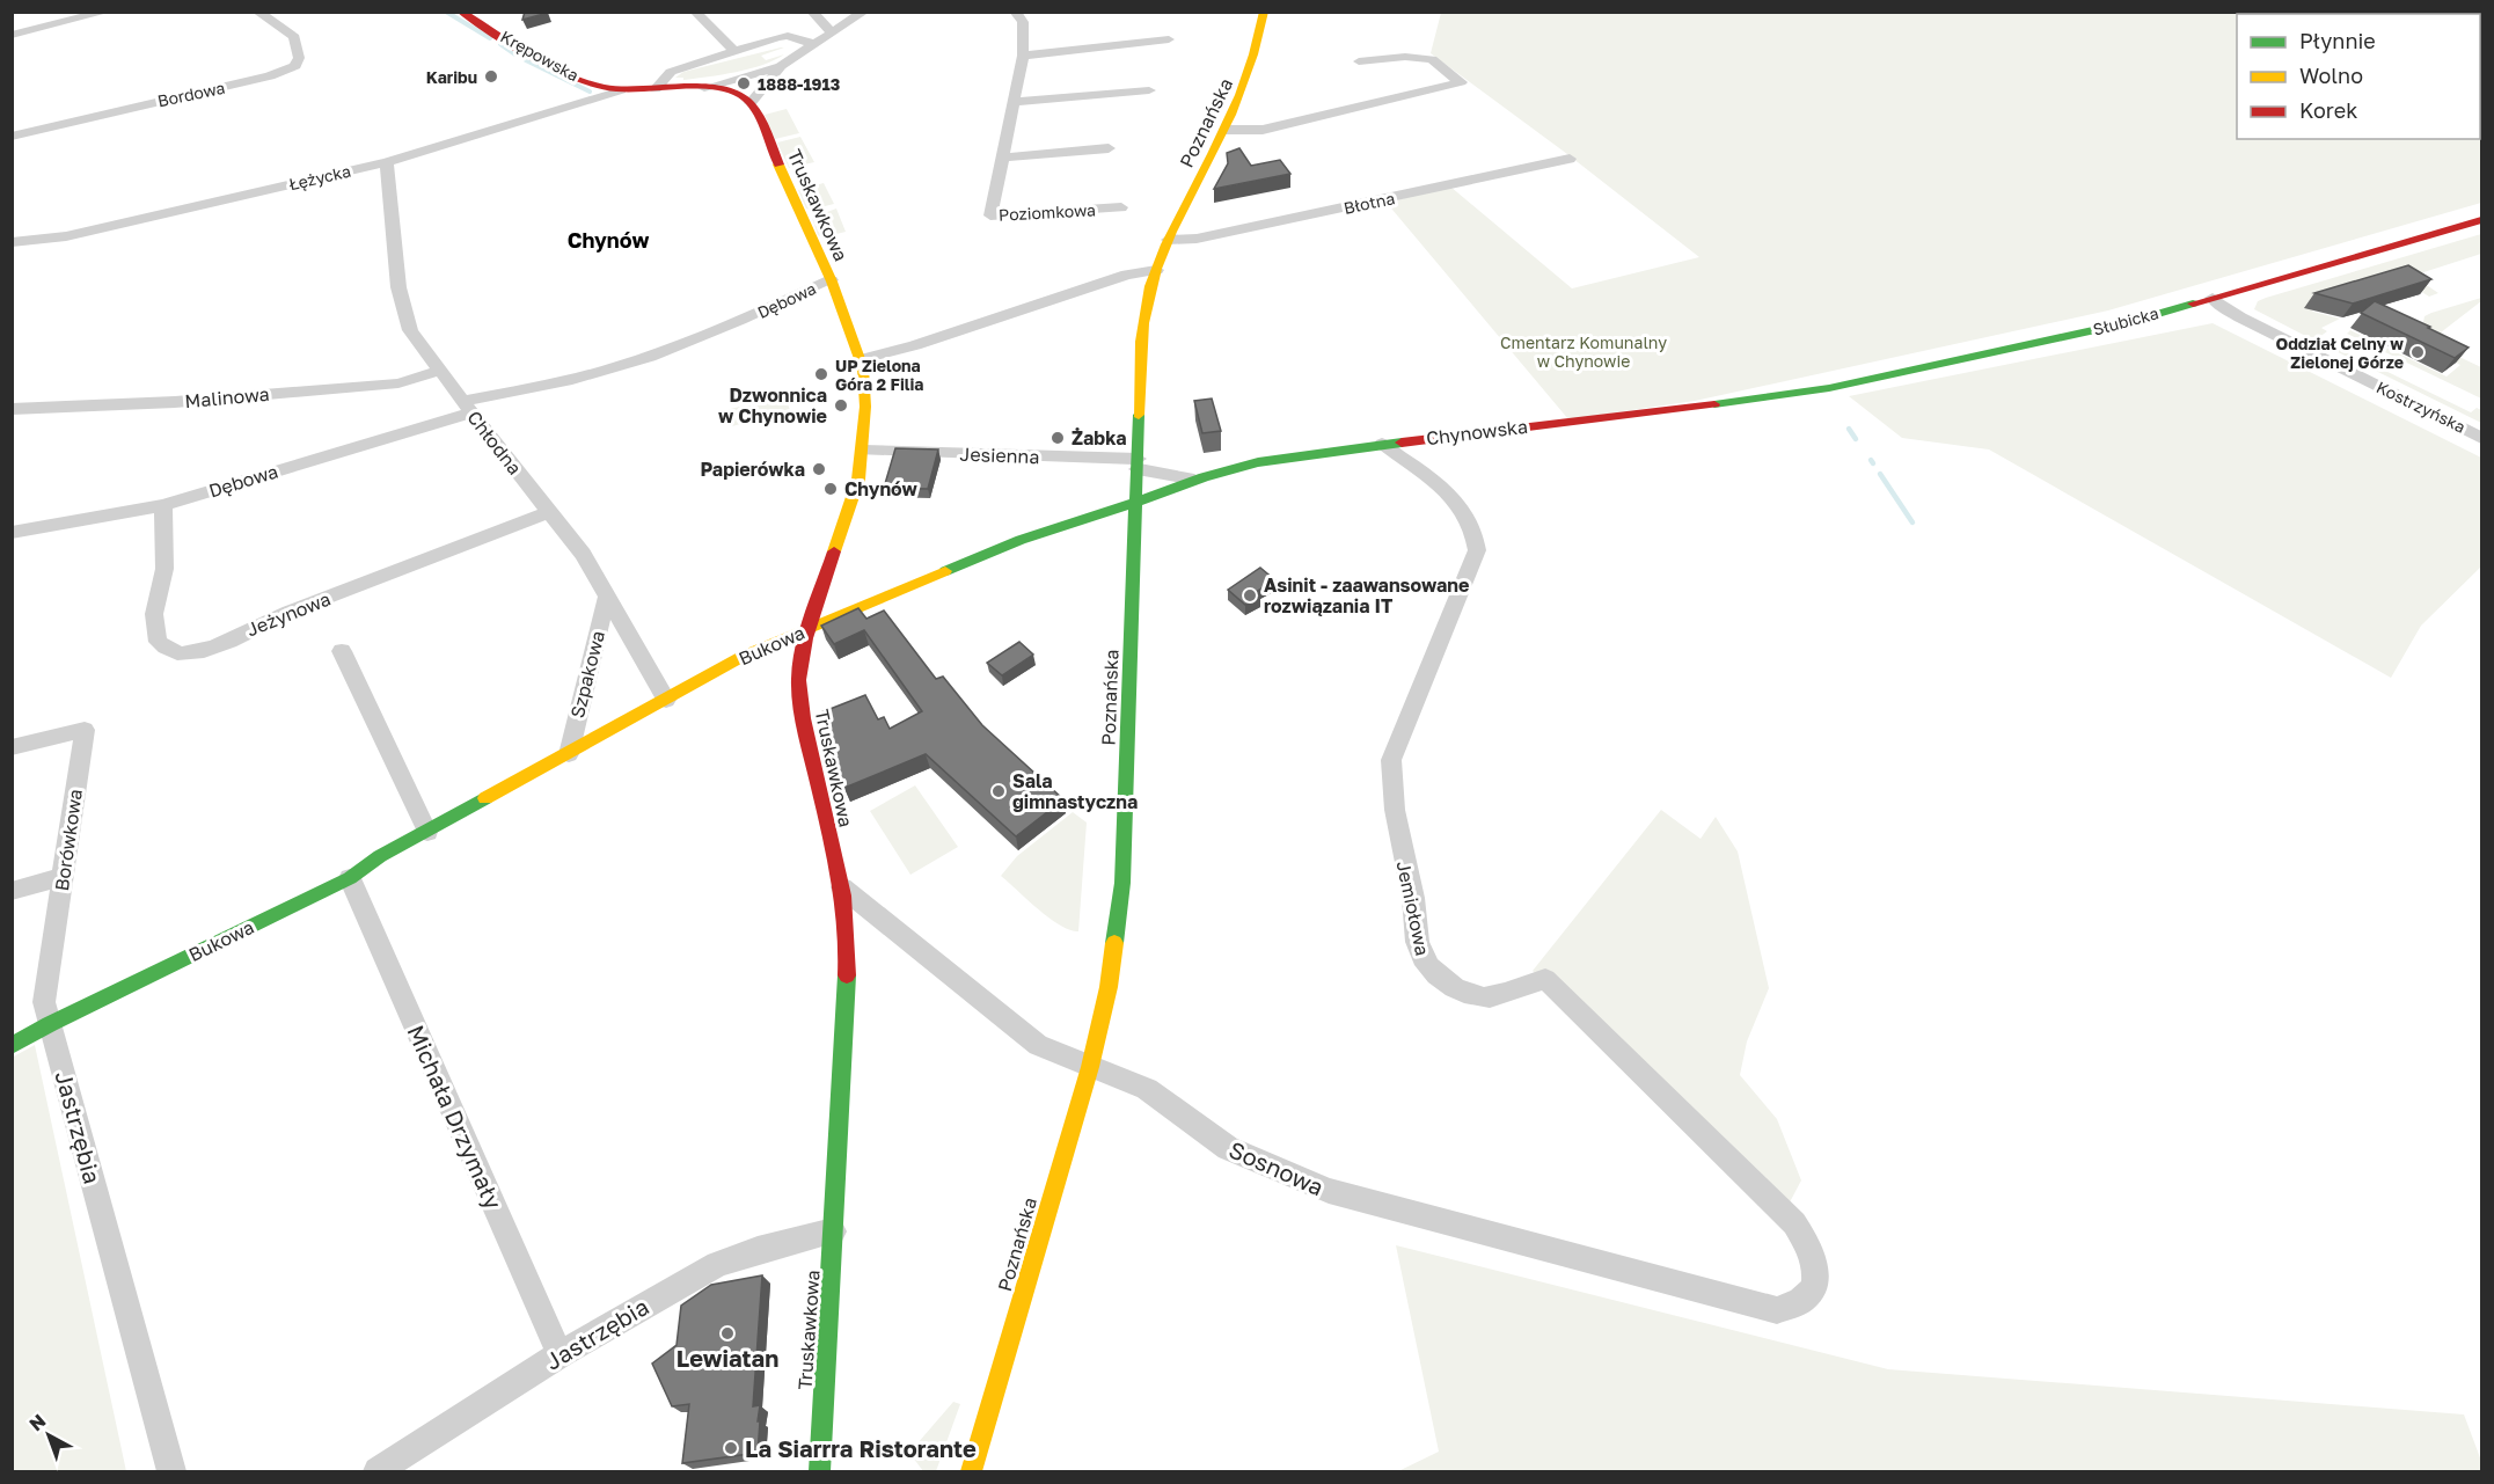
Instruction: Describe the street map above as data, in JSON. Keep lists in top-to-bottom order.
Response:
{
  "streets": {
    "street": [
      "Krępowska",
      "Bordowa",
      "Poznańska",
      "Łężycka",
      "Błotna",
      "Truskawkowa",
      "Poziomkowa",
      "Dębowa",
      "Słubicka",
      "Malinowa",
      "Kostrzyńska",
      "Chynowska",
      "Chłodna",
      "Jesienna",
      "Jeżynowa",
      "Bukowa",
      "Szpakowa",
      "Borówkowa",
      "Jemiołowa",
      "Michała Drzymały",
      "Jastrzębia",
      "Sosnowa"
    ]
  },
  "crossings": [
    ["Krępowska", "Łężycka"],
    ["Poznańska", "Błotna"],
    ["Poznańska", "Chynowska"],
    ["Poznańska", "Jesienna"],
    ["Poznańska", "Bukowa"],
    ["Poznańska", "Sosnowa"],
    ["Łężycka", "Chłodna"],
    ["Truskawkowa", "Dębowa"],
    ["Truskawkowa", "Jesienna"],
    ["Truskawkowa", "Bukowa"],
    ["Truskawkowa", "Jastrzębia"],
    ["Truskawkowa", "Sosnowa"],
    ["Dębowa", "Chłodna"],
    ["Dębowa", "Jeżynowa"],
    ["Słubicka", "Kostrzyńska"],
    ["Słubicka", "Chynowska"],
    ["Malinowa", "Chłodna"],
    ["Chynowska", "Jesienna"],
    ["Chynowska", "Bukowa"],
    ["Chynowska", "Jemiołowa"],
    ["Chłodna", "Jeżynowa"],
    ["Chłodna", "Bukowa"],
    ["Chłodna", "Szpakowa"],
    ["Bukowa", "Szpakowa"],
    ["Bukowa", "Borówkowa"],
    ["Bukowa", "Michała Drzymały"],
    ["Bukowa", "Jastrzębia"],
    ["Borówkowa", "Jastrzębia"],
    ["Jemiołowa", "Sosnowa"],
    ["Michała Drzymały", "Jastrzębia"]
  ],
  "districts": ["Chynów"],
  "parks": ["Cmentarz Komunalny w Chynowie"],
  "places": [
    "Karibu",
    "1888-1913",
    "Oddział Celny w Zielonej Górze",
    "UP Zielona Góra 2 Filia",
    "Dzwonnica w Chynowie",
    "Żabka",
    "Papierówka",
    "Chynów",
    "Asinit - zaawansowane rozwiązania IT",
    "Sala gimnastyczna",
    "Lewiatan",
    "La Siarrra Ristorante"
  ],
  "legend": ["Płynnie", "Wolno", "Korek"],
  "north": "top left"
}
